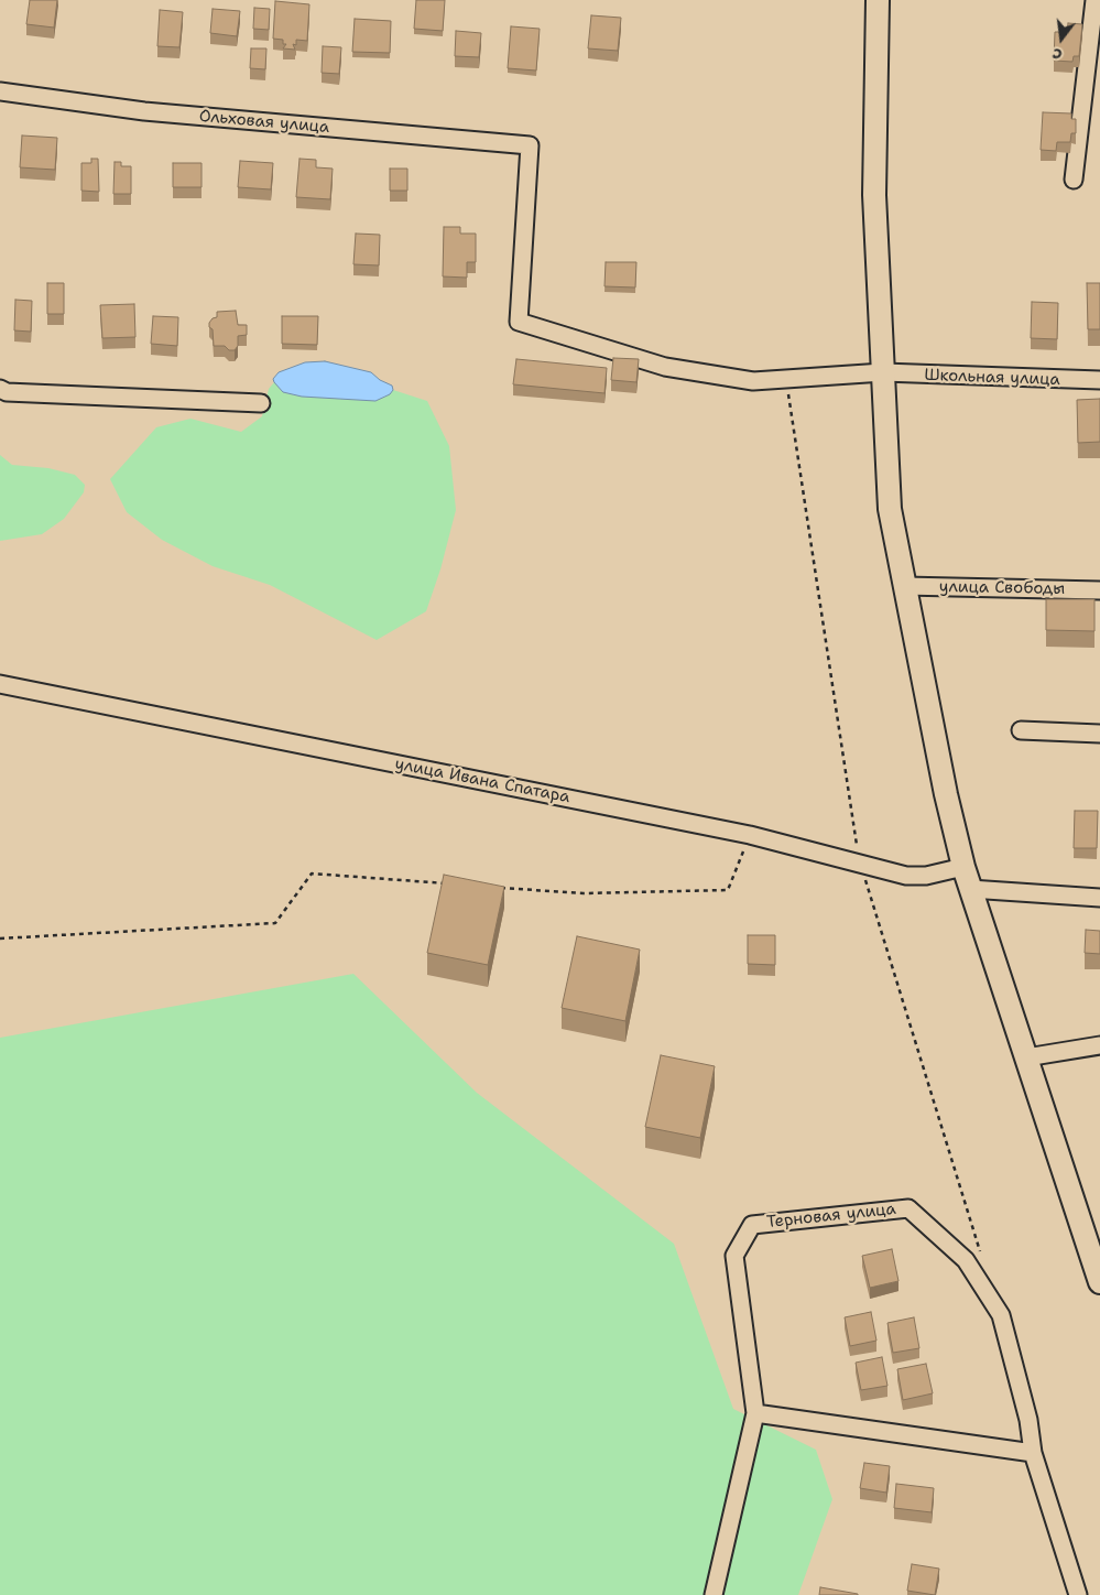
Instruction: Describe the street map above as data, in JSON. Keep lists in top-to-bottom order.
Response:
{
  "streets": {
    "street": [
      "Ольховая улица",
      "Школьная улица",
      "улица Свободы",
      "улица Ивана Спатара",
      "Терновая улица"
    ]
  },
  "crossings": [
    ["Ольховая улица", "Школьная улица"]
  ],
  "north": "bottom"
}
